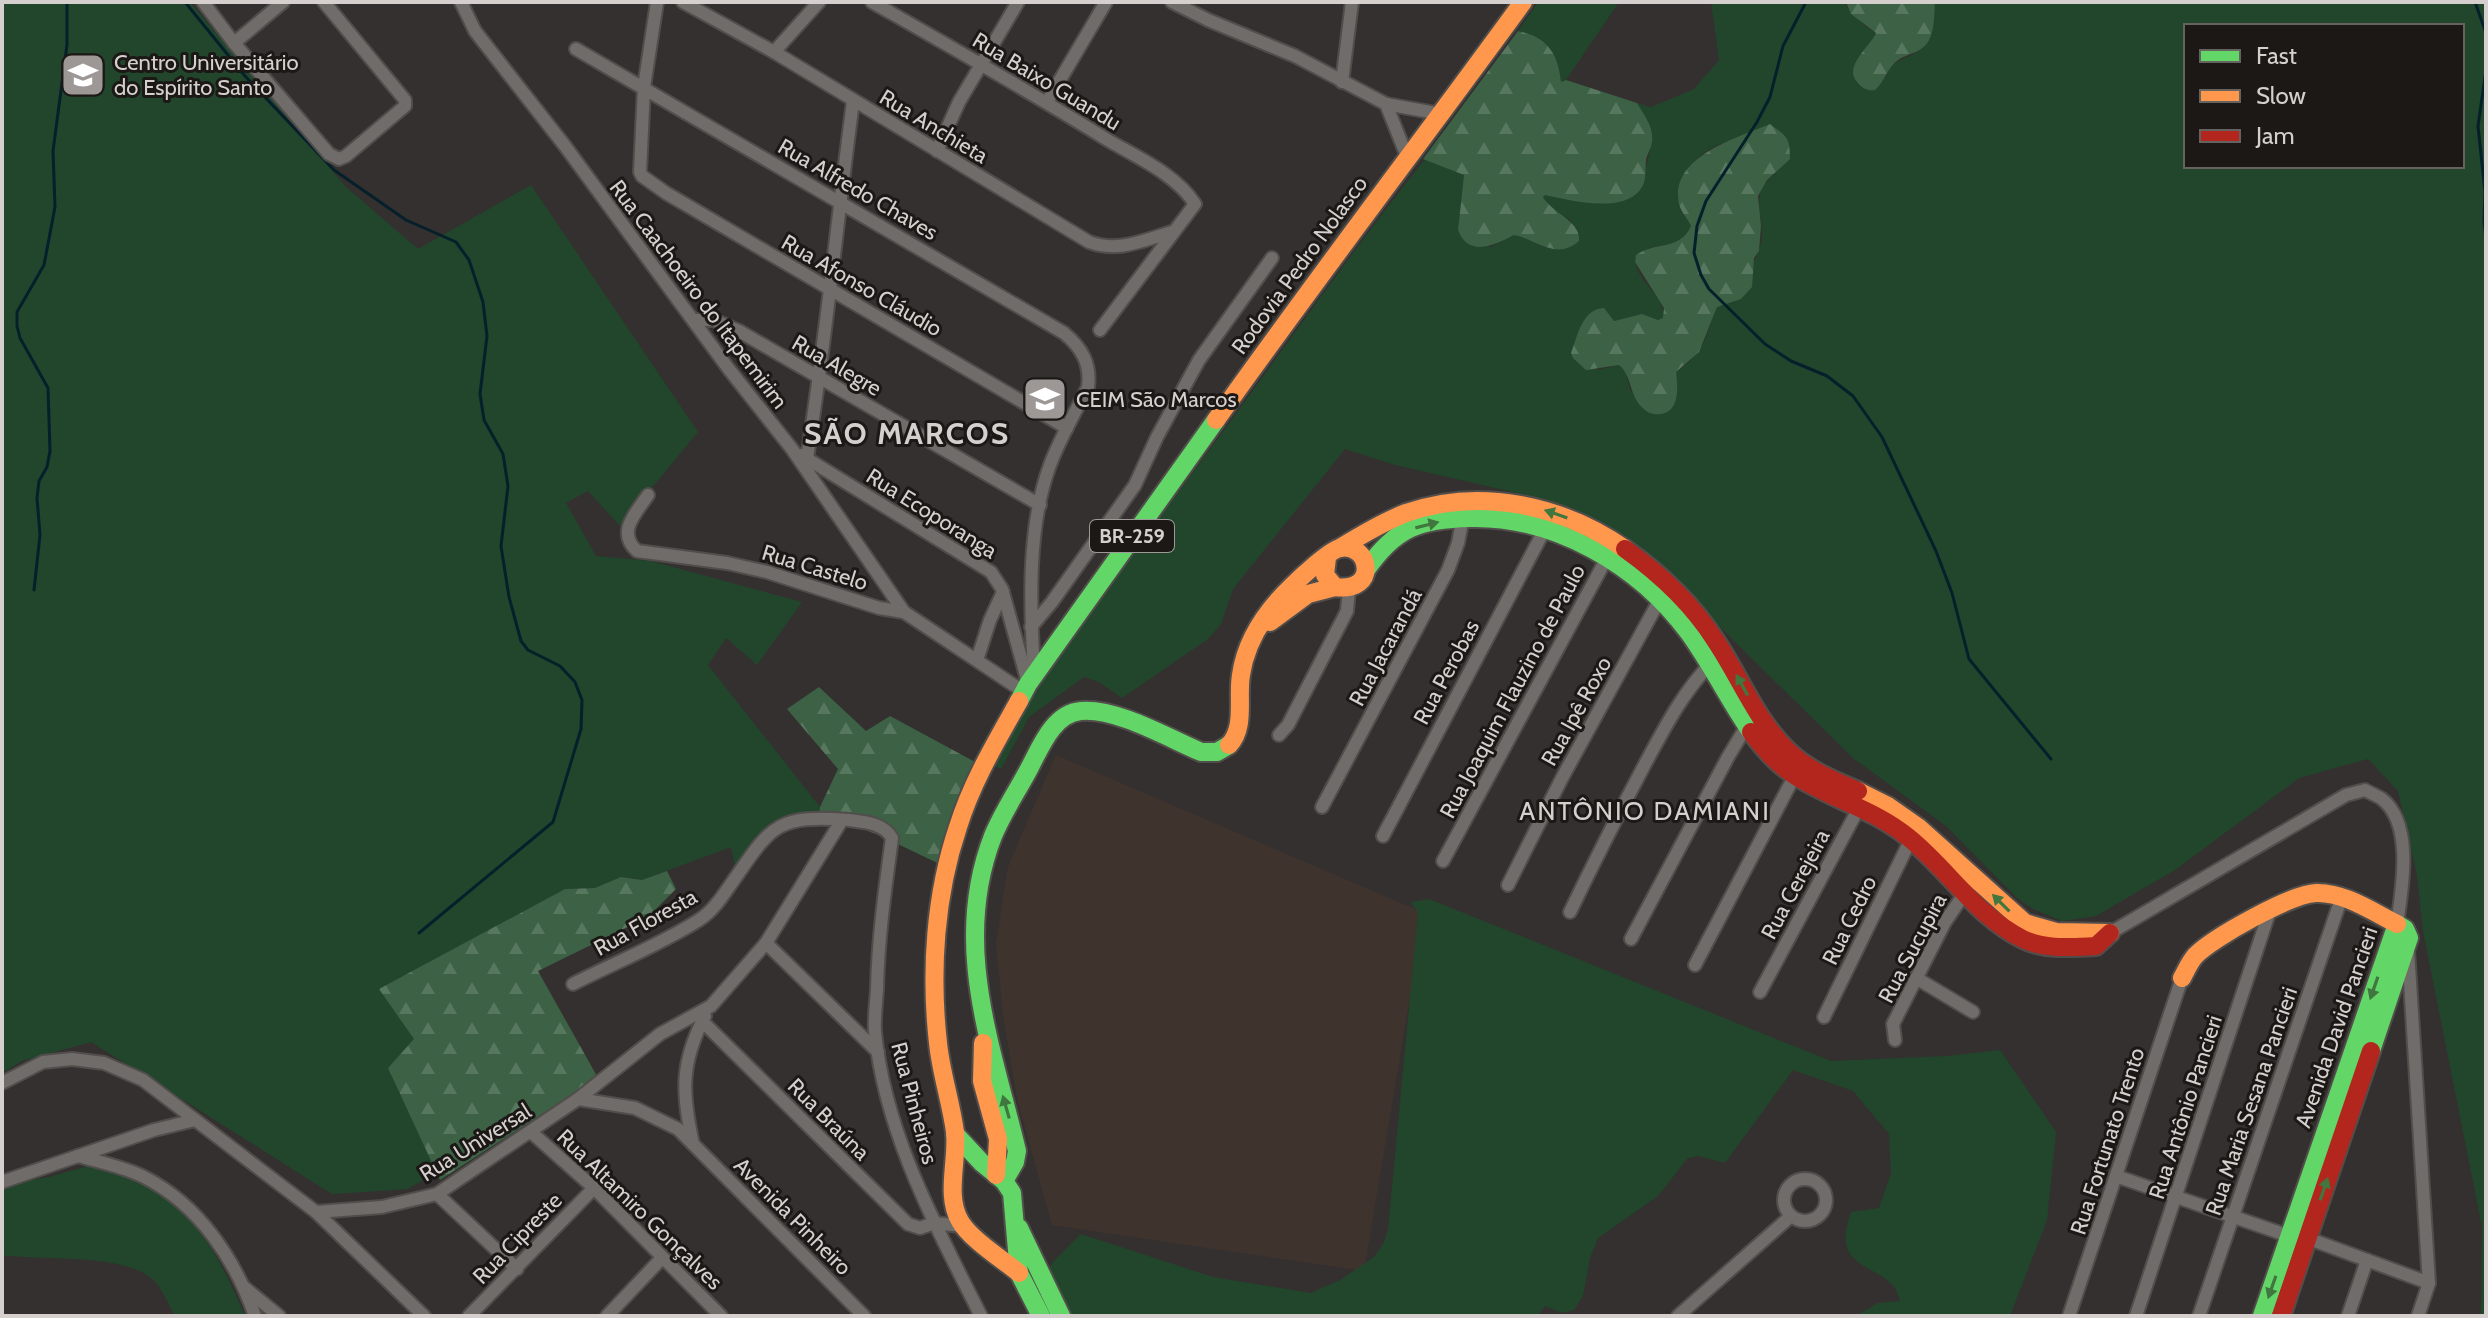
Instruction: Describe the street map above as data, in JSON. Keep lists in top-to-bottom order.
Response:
{
  "streets": {
    "main road": ["Rodovia Pedro Nolasco", "BR-259", "Avenida David Pancieri"],
    "street": [
      "Rua Baixo Guandu",
      "Rua Anchieta",
      "Rua Alfredo Chaves",
      "Rua Afonso Cláudio",
      "Rua Caachoeiro do Itapemirim",
      "Rua Alegre",
      "Rua Ecoporanga",
      "Rua Castelo",
      "Rua Jacarandá",
      "Rua Perobas",
      "Rua Joaquim Flauzino de Paulo",
      "Rua Ipê Roxo",
      "Rua Cerejeira",
      "Rua Cedro",
      "Rua Floresta",
      "Rua Sucupira",
      "Rua Maria Sesana Pancieri",
      "Rua Pinheiros",
      "Rua Antônio Pancieri",
      "Rua Braúna",
      "Rua Fortunato Trento",
      "Rua Universal",
      "Rua Altamiro Gonçalves",
      "Avenida Pinheiro",
      "Rua Cipreste"
    ]
  },
  "crossings": [
    ["Rua Baixo Guandu", "Rua Anchieta"],
    ["Rua Alfredo Chaves", "Rua Afonso Cláudio"],
    ["Rodovia Pedro Nolasco", "Rua Ecoporanga"],
    ["Rodovia Pedro Nolasco", "Rua Castelo"],
    ["Rodovia Pedro Nolasco", "Rua Braúna"],
    ["Rua Caachoeiro do Itapemirim", "Rua Alegre"],
    ["Rua Caachoeiro do Itapemirim", "Rua Ecoporanga"],
    ["Rua Caachoeiro do Itapemirim", "Rua Castelo"],
    ["Rua Ecoporanga", "Rua Castelo"],
    ["Rua Floresta", "Rua Pinheiros"],
    ["Rua Floresta", "Rua Universal"],
    ["Rua Pinheiros", "Rua Braúna"],
    ["Rua Universal", "Rua Altamiro Gonçalves"],
    ["Rua Universal", "Avenida Pinheiro"],
    ["Rua Altamiro Gonçalves", "Rua Cipreste"]
  ],
  "districts": ["SÃO MARCOS", "ANTÔNIO DAMIANI"],
  "places": {
    "school or university": ["Centro Universitário do Espírito Santo", "CEIM São Marcos"]
  },
  "legend": ["Fast", "Slow", "Jam"]
}
